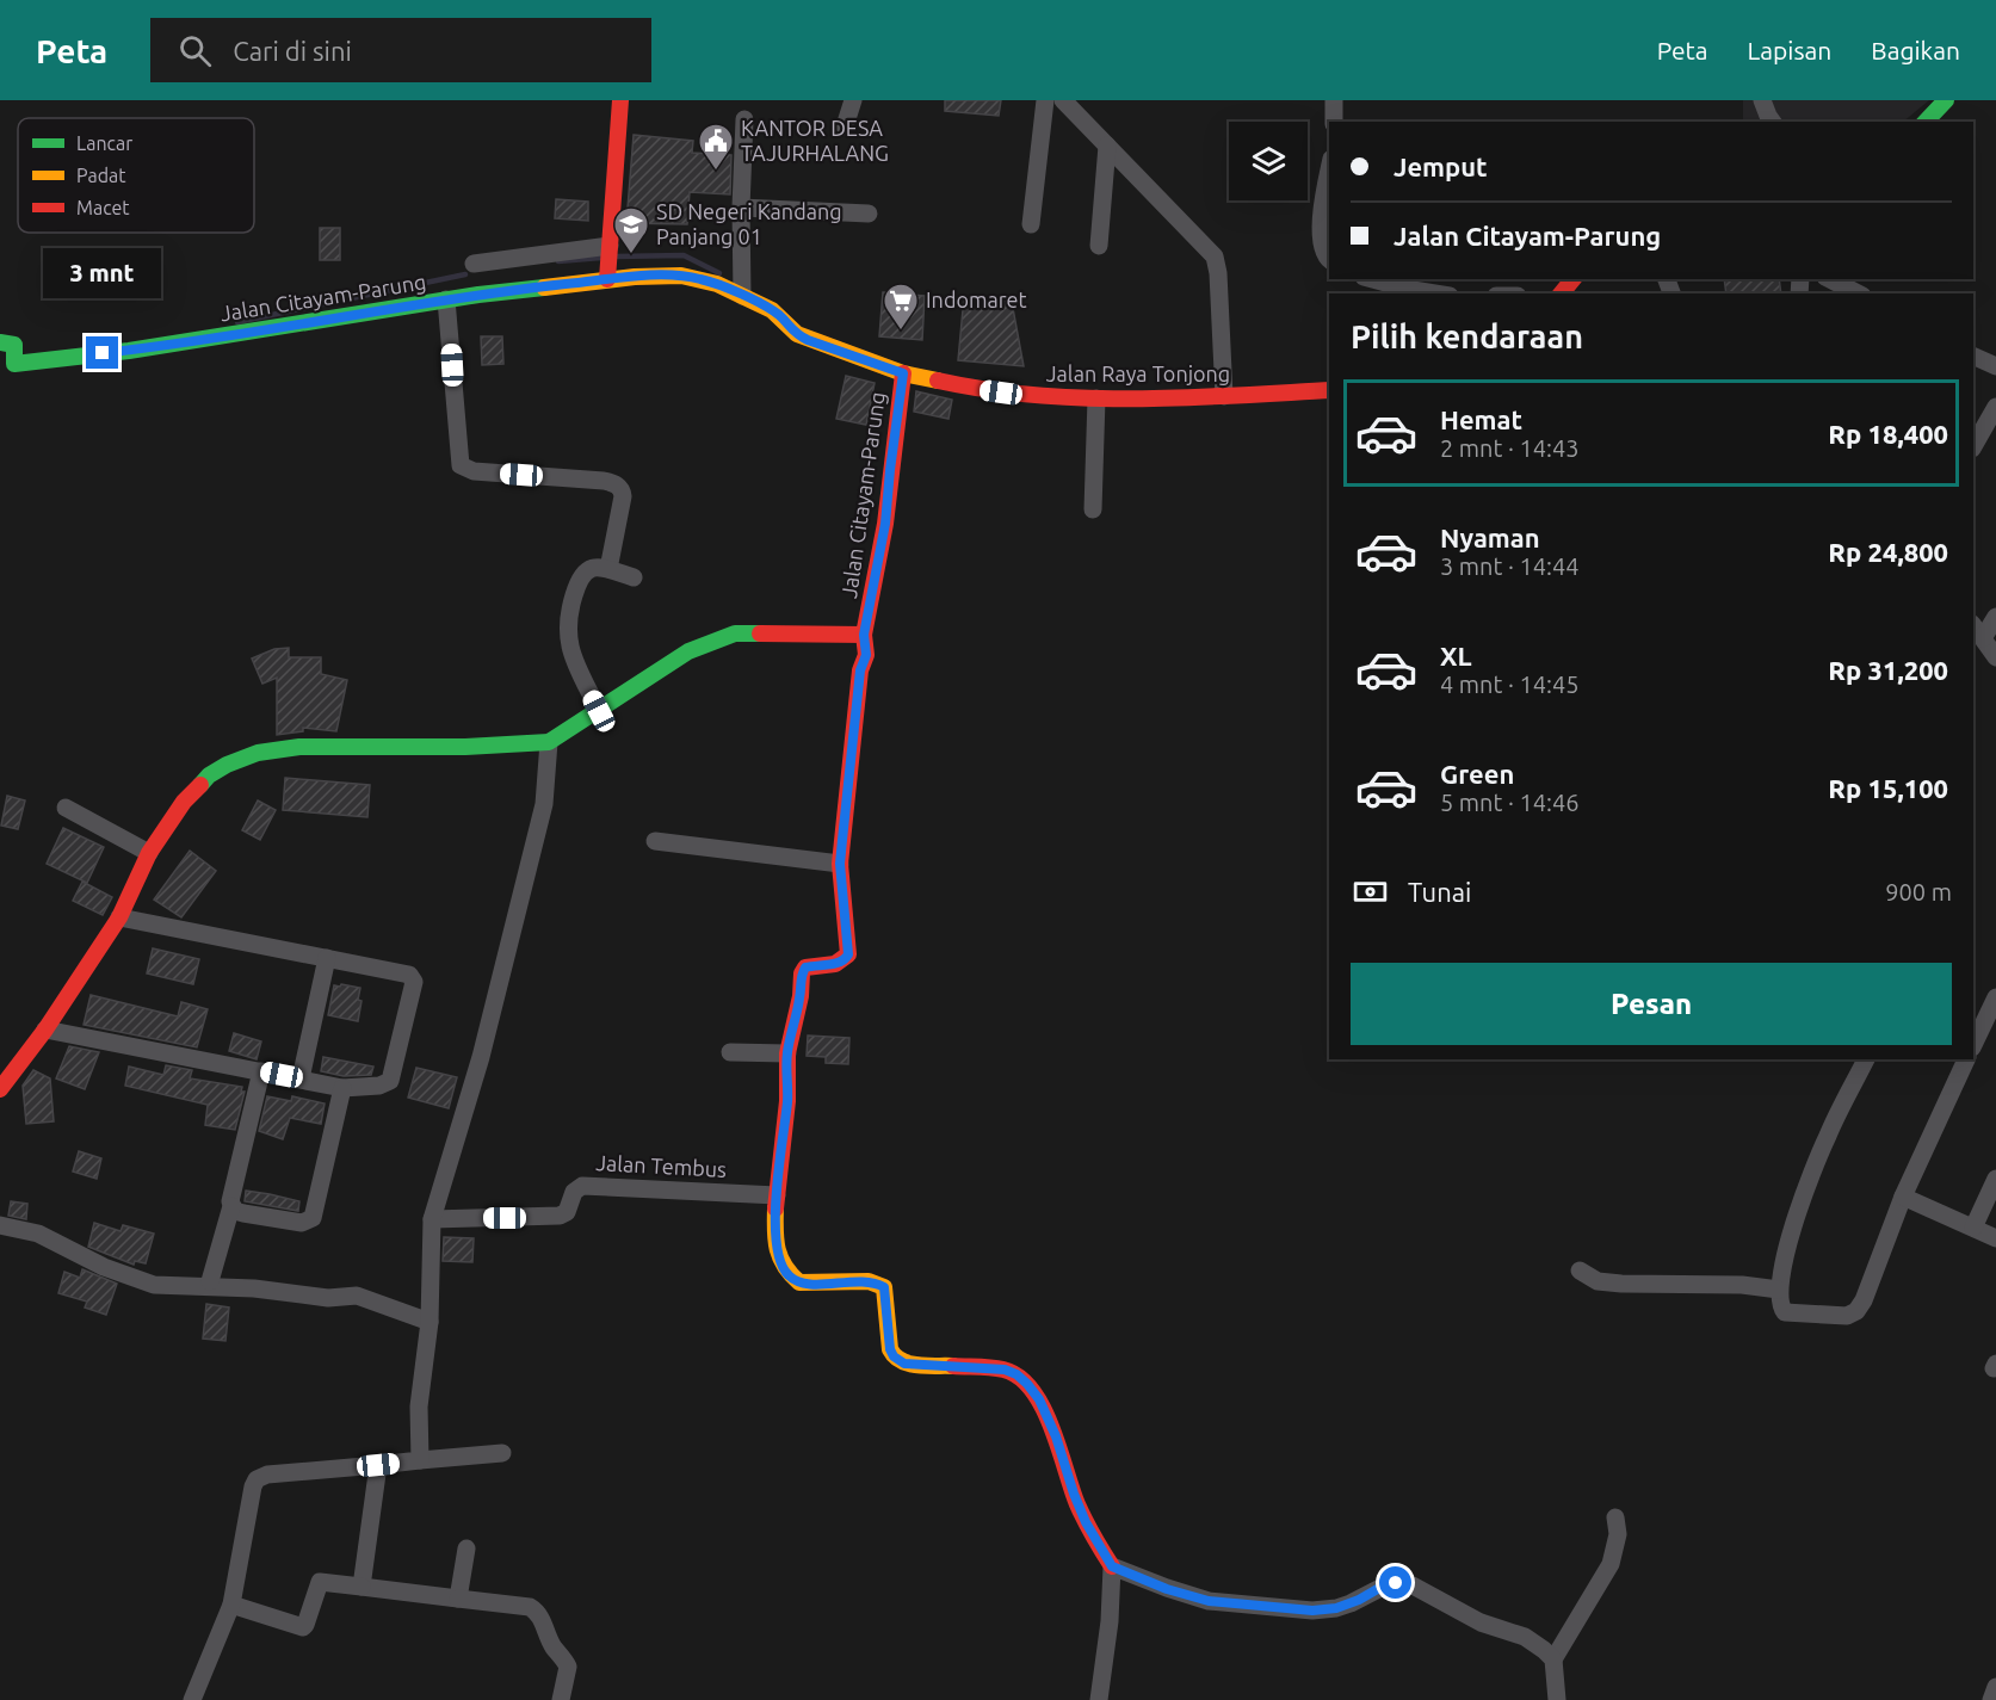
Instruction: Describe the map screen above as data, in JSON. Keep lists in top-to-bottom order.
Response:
{
  "streets": {
    "main road": ["Jalan Citayam-Parung", "Jalan Raya Tonjong"],
    "street": ["Jalan Tembus"]
  },
  "crossings": [
    ["Jalan Citayam-Parung", "Jalan Raya Tonjong"]
  ],
  "places": {
    "public building": ["KANTOR DESA TAJURHALANG"],
    "school or university": ["SD Negeri Kandang Panjang 01"],
    "supermarket": ["Indomaret"]
  },
  "legend": ["Lancar", "Padat", "Macet"],
  "page": {
    "header": "Peta",
    "search": "Cari di sini",
    "nav": ["Peta", "Lapisan", "Bagikan"],
    "banner": ["Jemput", "Jalan Citayam-Parung"],
    "bubble": "3 mnt",
    "heading": "Pilih kendaraan",
    "list": [
      {
        "name": "Hemat",
        "note": "2 mnt · 14:43",
        "value": "Rp 18,400"
      },
      {
        "name": "Nyaman",
        "note": "3 mnt · 14:44",
        "value": "Rp 24,800"
      },
      {
        "name": "XL",
        "note": "4 mnt · 14:45",
        "value": "Rp 31,200"
      },
      {
        "name": "Green",
        "note": "5 mnt · 14:46",
        "value": "Rp 15,100"
      }
    ],
    "pay": ["Tunai", "900 m"],
    "buttons": "Pesan"
  }
}
